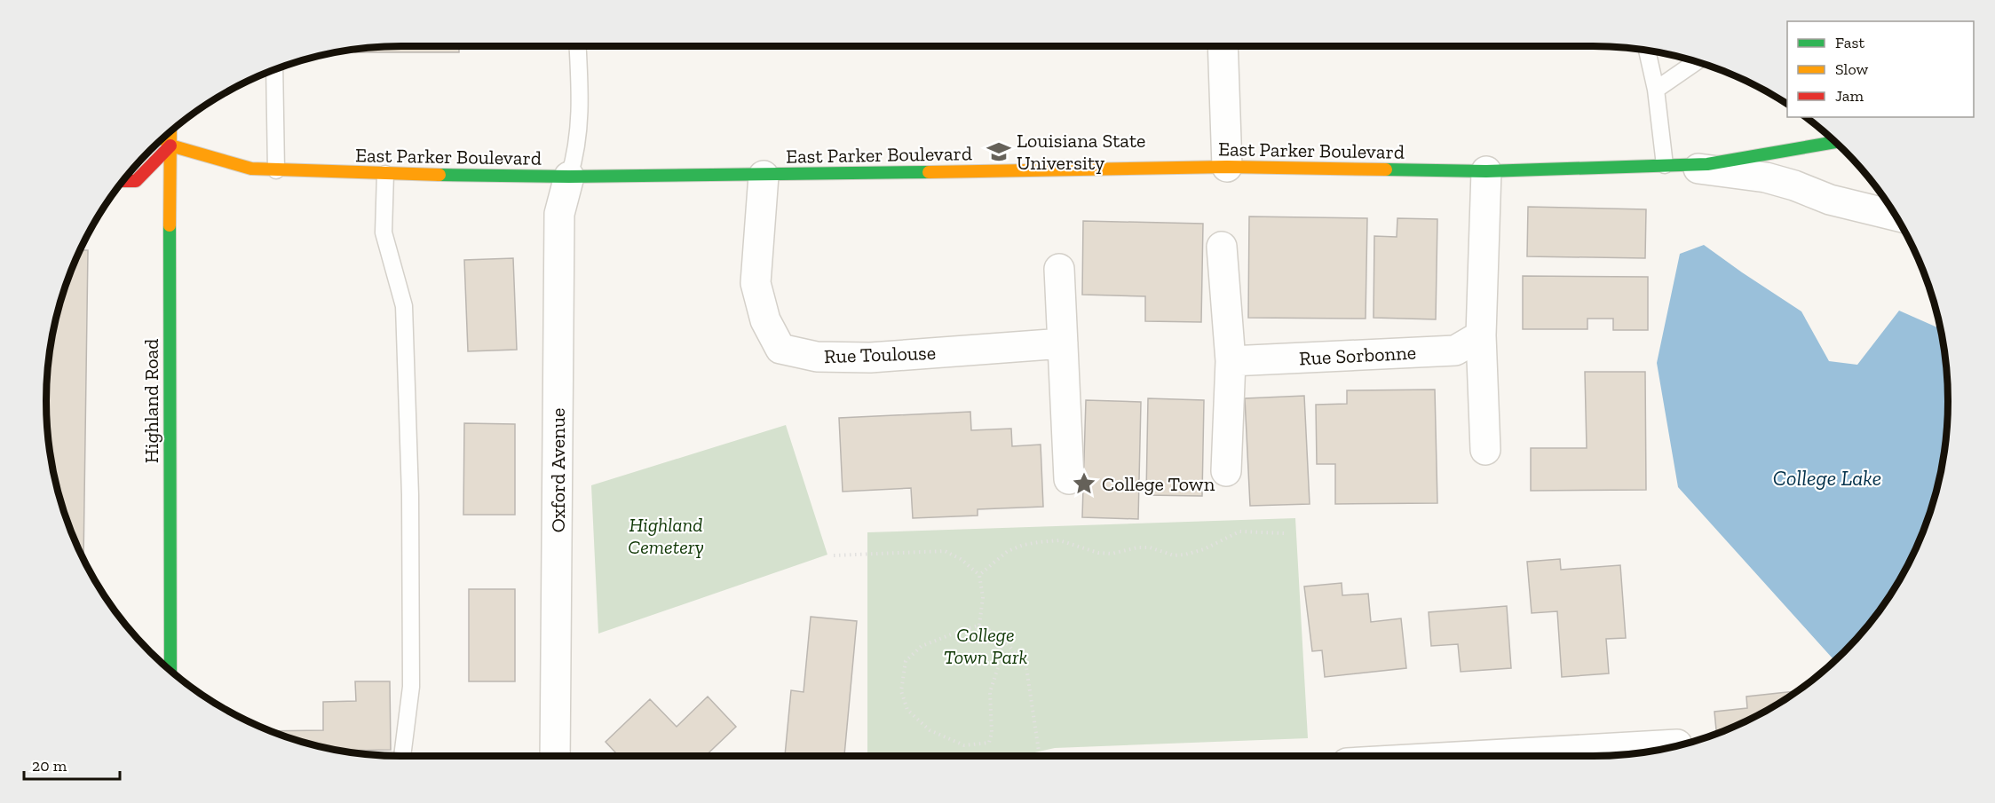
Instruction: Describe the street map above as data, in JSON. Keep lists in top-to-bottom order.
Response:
{
  "streets": {
    "street": [
      "East Parker Boulevard",
      "Rue Toulouse",
      "Rue Sorbonne",
      "Highland Road",
      "Oxford Avenue"
    ]
  },
  "crossings": [
    ["East Parker Boulevard", "Rue Toulouse"],
    ["East Parker Boulevard", "Highland Road"],
    ["East Parker Boulevard", "Oxford Avenue"]
  ],
  "water": ["College Lake"],
  "parks": ["Highland Cemetery", "College Town Park"],
  "places": {
    "school or university": ["Louisiana State University"],
    "place": ["College Town"]
  },
  "legend": ["Fast", "Slow", "Jam"],
  "scale_bar": "20 m"
}
